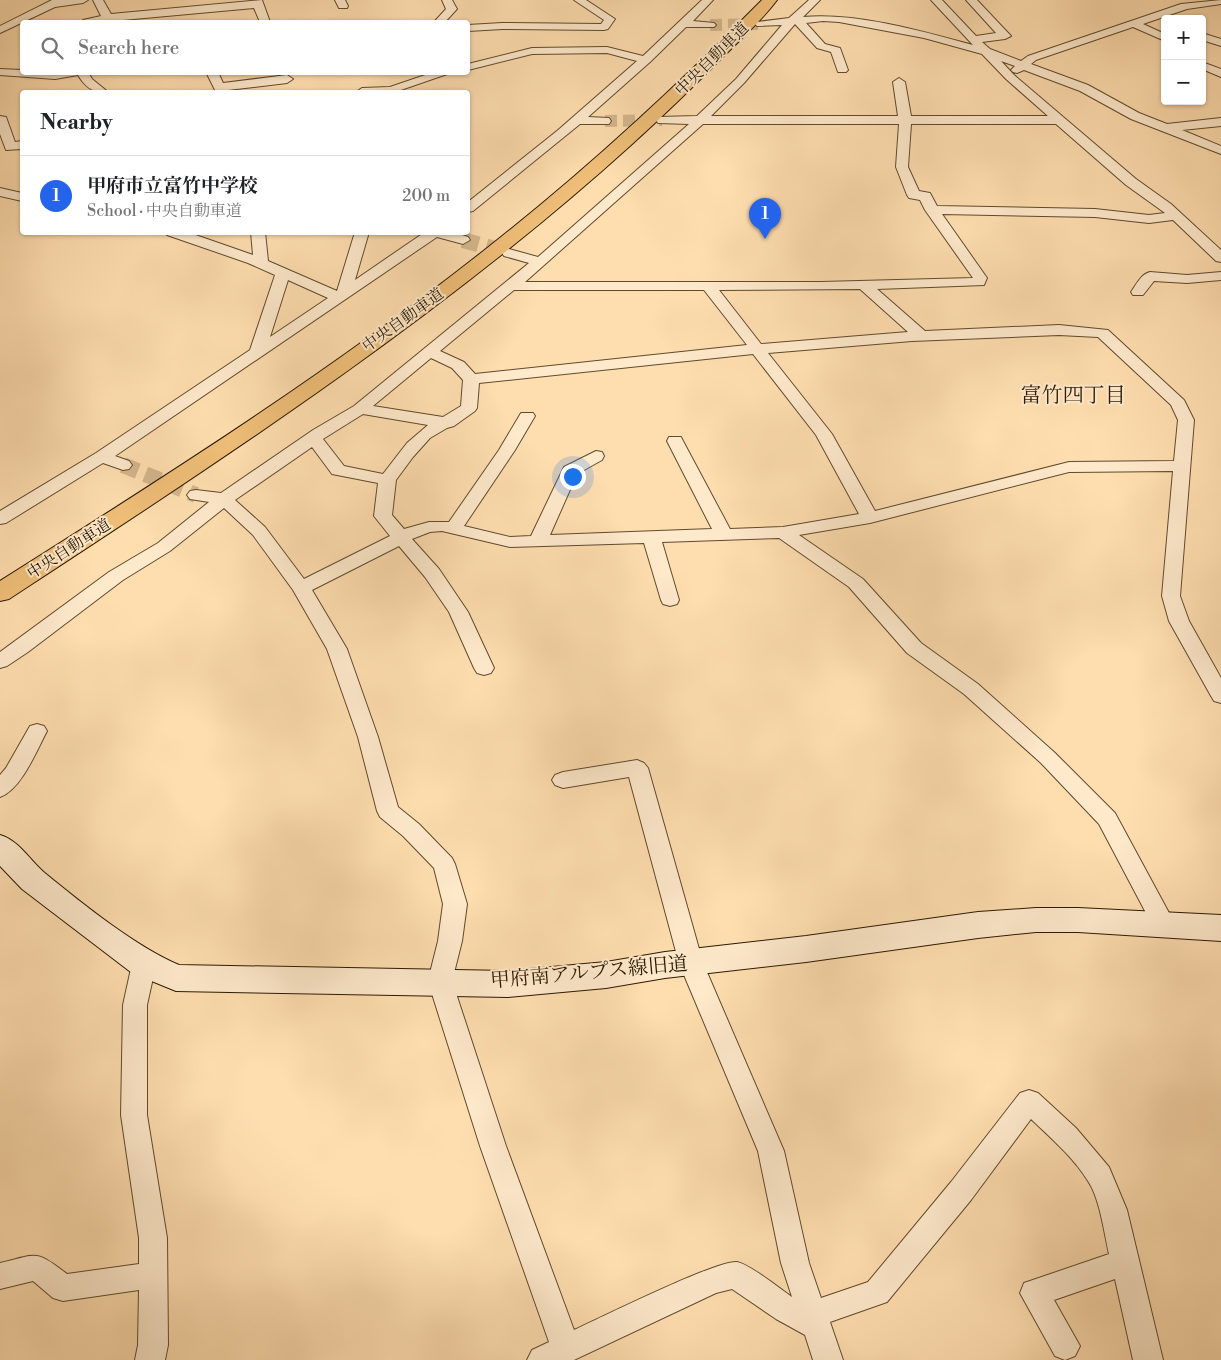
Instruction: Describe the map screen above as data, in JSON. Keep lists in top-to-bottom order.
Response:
{
  "streets": {
    "highway": ["中央自動車道"],
    "street": ["甲府南アルプス線旧道"]
  },
  "districts": ["富竹四丁目"],
  "page": {
    "map_buttons": ["+", "−"],
    "search": "Search here",
    "heading": "Nearby",
    "list": [
      {
        "mark": "1",
        "name": "甲府市立富竹中学校",
        "note": "School · 中央自動車道",
        "value": "200 m"
      }
    ],
    "pins": "1"
  }
}
